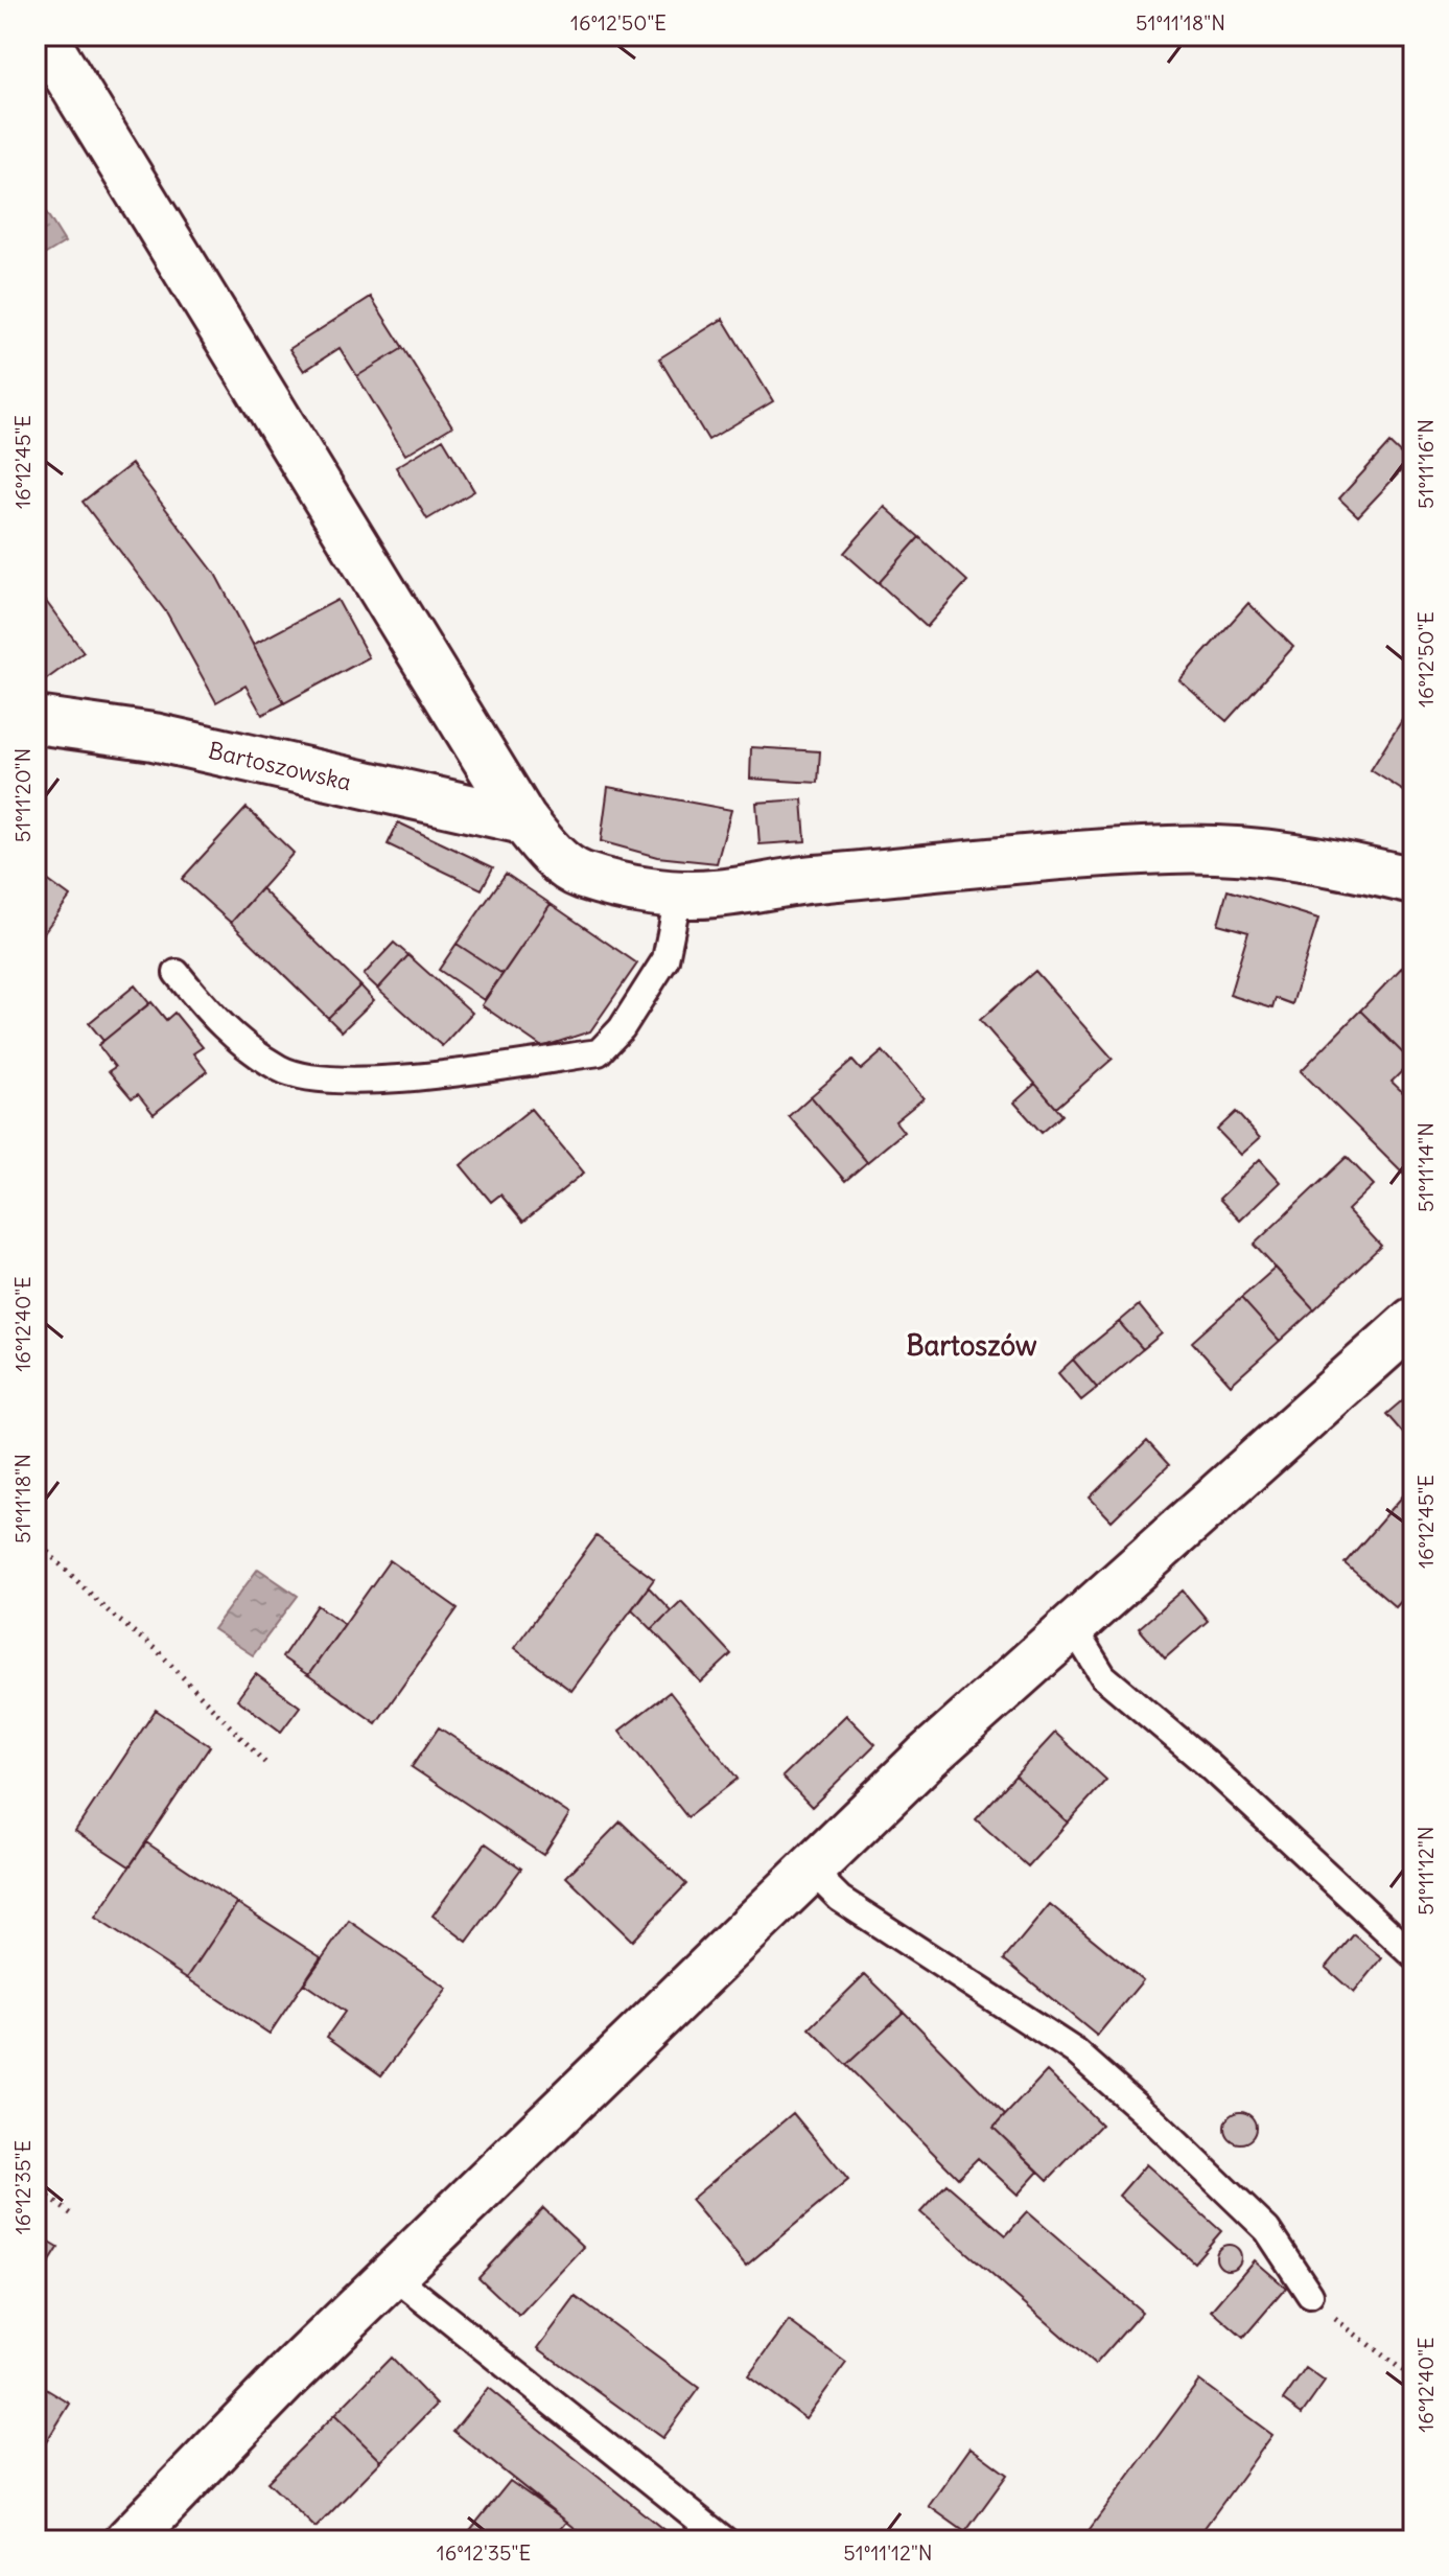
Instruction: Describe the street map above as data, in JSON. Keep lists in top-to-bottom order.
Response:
{
  "streets": {
    "street": ["Bartoszowska"]
  },
  "districts": ["Bartoszów"],
  "coordinates": [
    "16°12'50\"E",
    "51°11'18\"N",
    "16°12'45\"E",
    "51°11'16\"N",
    "51°11'20\"N",
    "51°11'14\"N",
    "16°12'40\"E",
    "51°11'12\"N",
    "16°12'35\"E"
  ]
}
